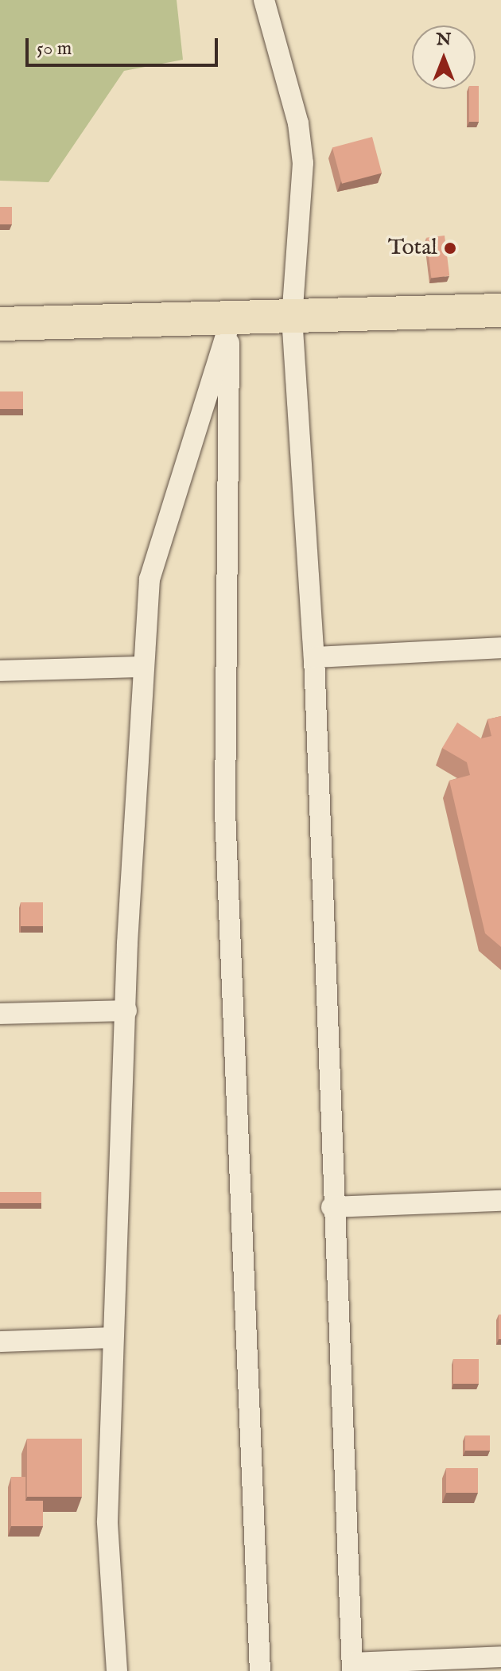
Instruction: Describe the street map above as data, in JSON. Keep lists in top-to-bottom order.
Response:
{
  "places": ["Total"],
  "scale_bar": "50 m",
  "north": "top"
}
